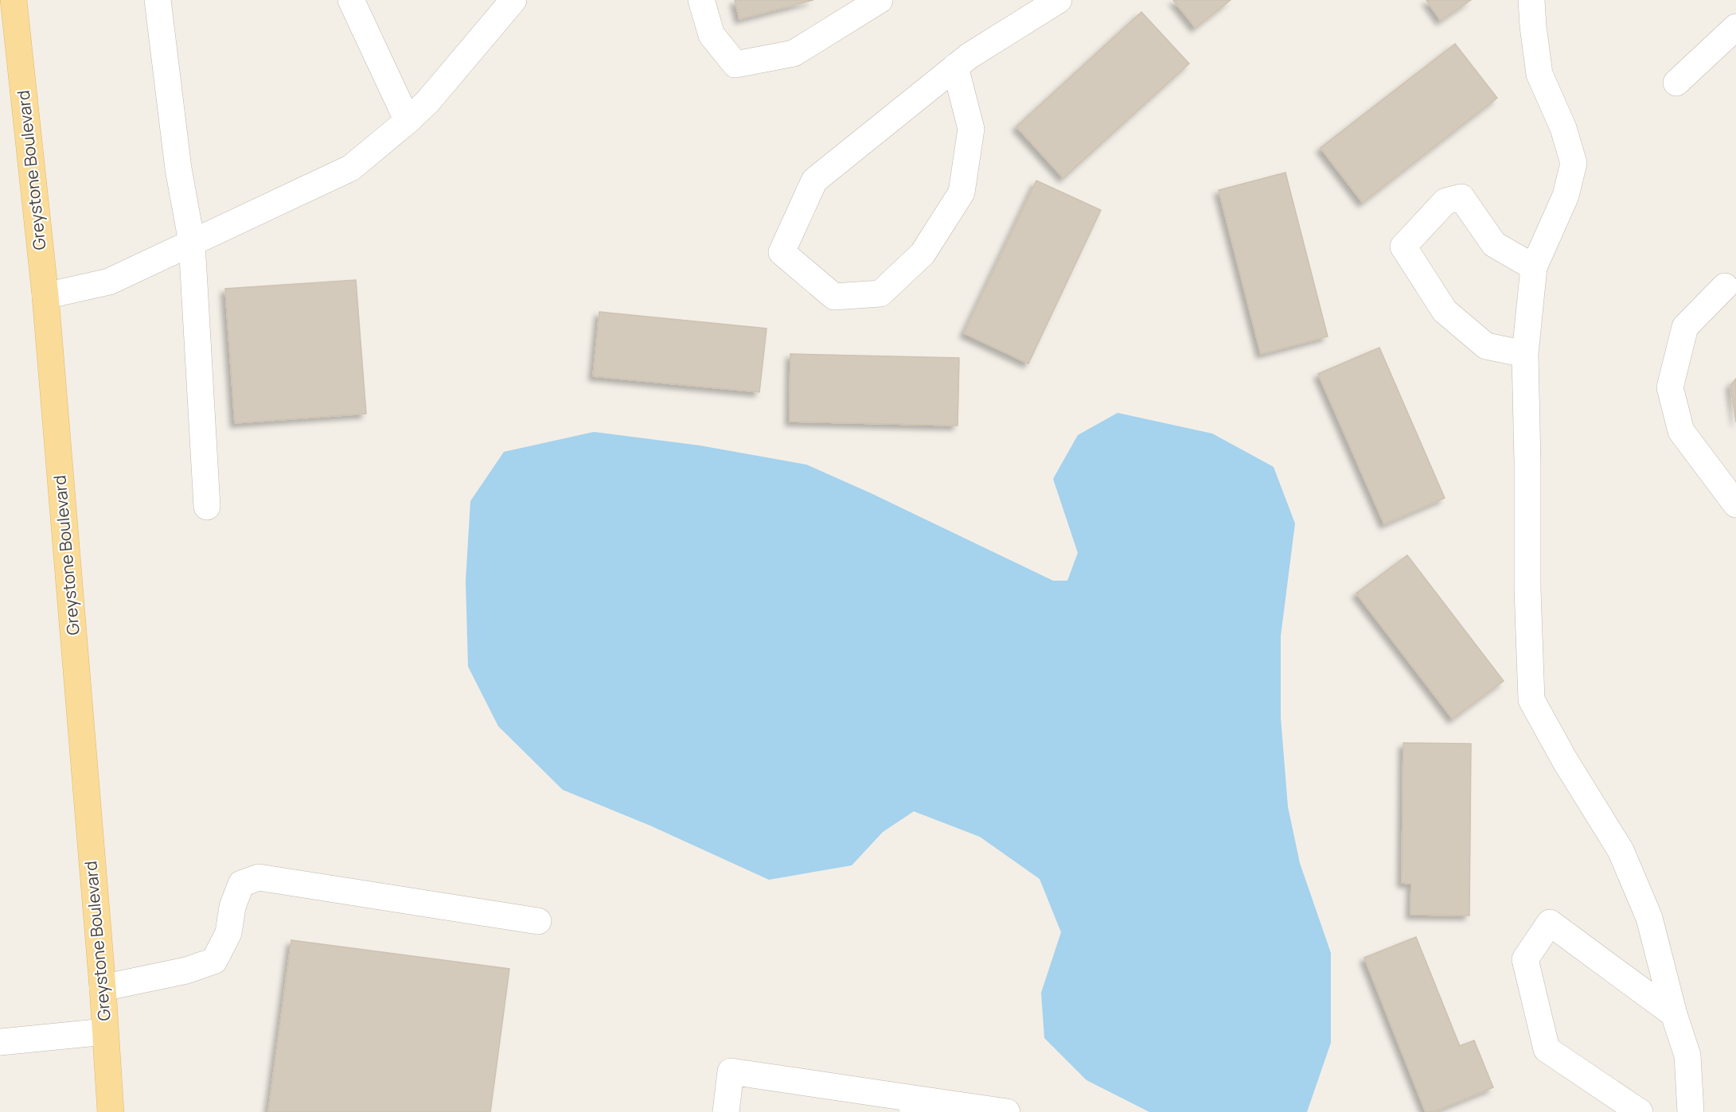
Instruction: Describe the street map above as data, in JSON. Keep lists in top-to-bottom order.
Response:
{
  "streets": {
    "main road": ["Greystone Boulevard"]
  }
}
